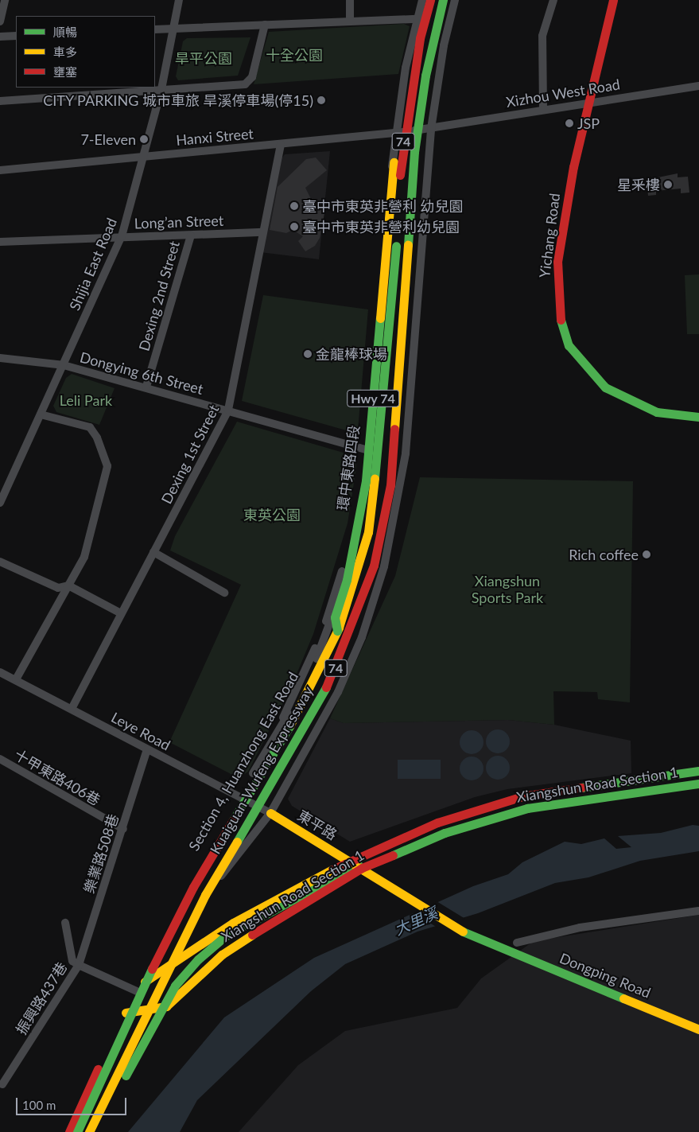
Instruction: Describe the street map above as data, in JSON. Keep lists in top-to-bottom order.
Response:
{
  "streets": {
    "main road": [
      "74",
      "Yichang Road",
      "Hwy 74",
      "Section 4, Huanzhong East Road",
      "Kuaiguan-Wufeng Expressway",
      "Xiangshun Road Section 1",
      "東平路",
      "Dongping Road"
    ],
    "street": [
      "Xizhou West Road",
      "Hanxi Street",
      "Long’an Street",
      "Shijia East Road",
      "Dexing 2nd Street",
      "Dongying 6th Street",
      "Dexing 1st Street",
      "環中東路四段",
      "Leye Road",
      "十甲東路406巷",
      "樂業路508巷",
      "振興路437巷"
    ]
  },
  "crossings": [
    ["Xizhou West Road", "Hanxi Street"],
    ["Xizhou West Road", "Yichang Road"],
    ["Xizhou West Road", "Section 4, Huanzhong East Road"],
    ["Hanxi Street", "Shijia East Road"],
    ["Hanxi Street", "Dexing 1st Street"],
    ["Hanxi Street", "Section 4, Huanzhong East Road"],
    ["Long’an Street", "Shijia East Road"],
    ["Long’an Street", "Dexing 2nd Street"],
    ["Long’an Street", "Dexing 1st Street"],
    ["Shijia East Road", "Dongying 6th Street"],
    ["Dexing 2nd Street", "Dongying 6th Street"],
    ["Dongying 6th Street", "Dexing 1st Street"],
    ["Dongying 6th Street", "環中東路四段"],
    ["Hwy 74", "環中東路四段"],
    ["Hwy 74", "Section 4, Huanzhong East Road"],
    ["Hwy 74", "Kuaiguan-Wufeng Expressway"],
    ["Dexing 1st Street", "Leye Road"],
    ["環中東路四段", "Section 4, Huanzhong East Road"],
    ["Leye Road", "Section 4, Huanzhong East Road"],
    ["Leye Road", "東平路"],
    ["Leye Road", "樂業路508巷"],
    ["Section 4, Huanzhong East Road", "Xiangshun Road Section 1"],
    ["Section 4, Huanzhong East Road", "東平路"],
    ["十甲東路406巷", "樂業路508巷"],
    ["Xiangshun Road Section 1", "東平路"],
    ["東平路", "Dongping Road"],
    ["樂業路508巷", "振興路437巷"]
  ],
  "water": ["大里溪"],
  "parks": [
    "十全公園",
    "旱平公園",
    "Leli Park",
    "東英公園",
    "Xiangshun Sports Park"
  ],
  "places": [
    "CITY PARKING 城市車旅 旱溪停車場(停15)",
    "JSP",
    "7-Eleven",
    "星釆樓",
    "臺中市東英非營利 幼兒園",
    "臺中市東英非營利幼兒園",
    "金龍棒球場",
    "Rich coffee"
  ],
  "legend": ["順暢", "車多", "壅塞"],
  "scale_bar": "100 m"
}
